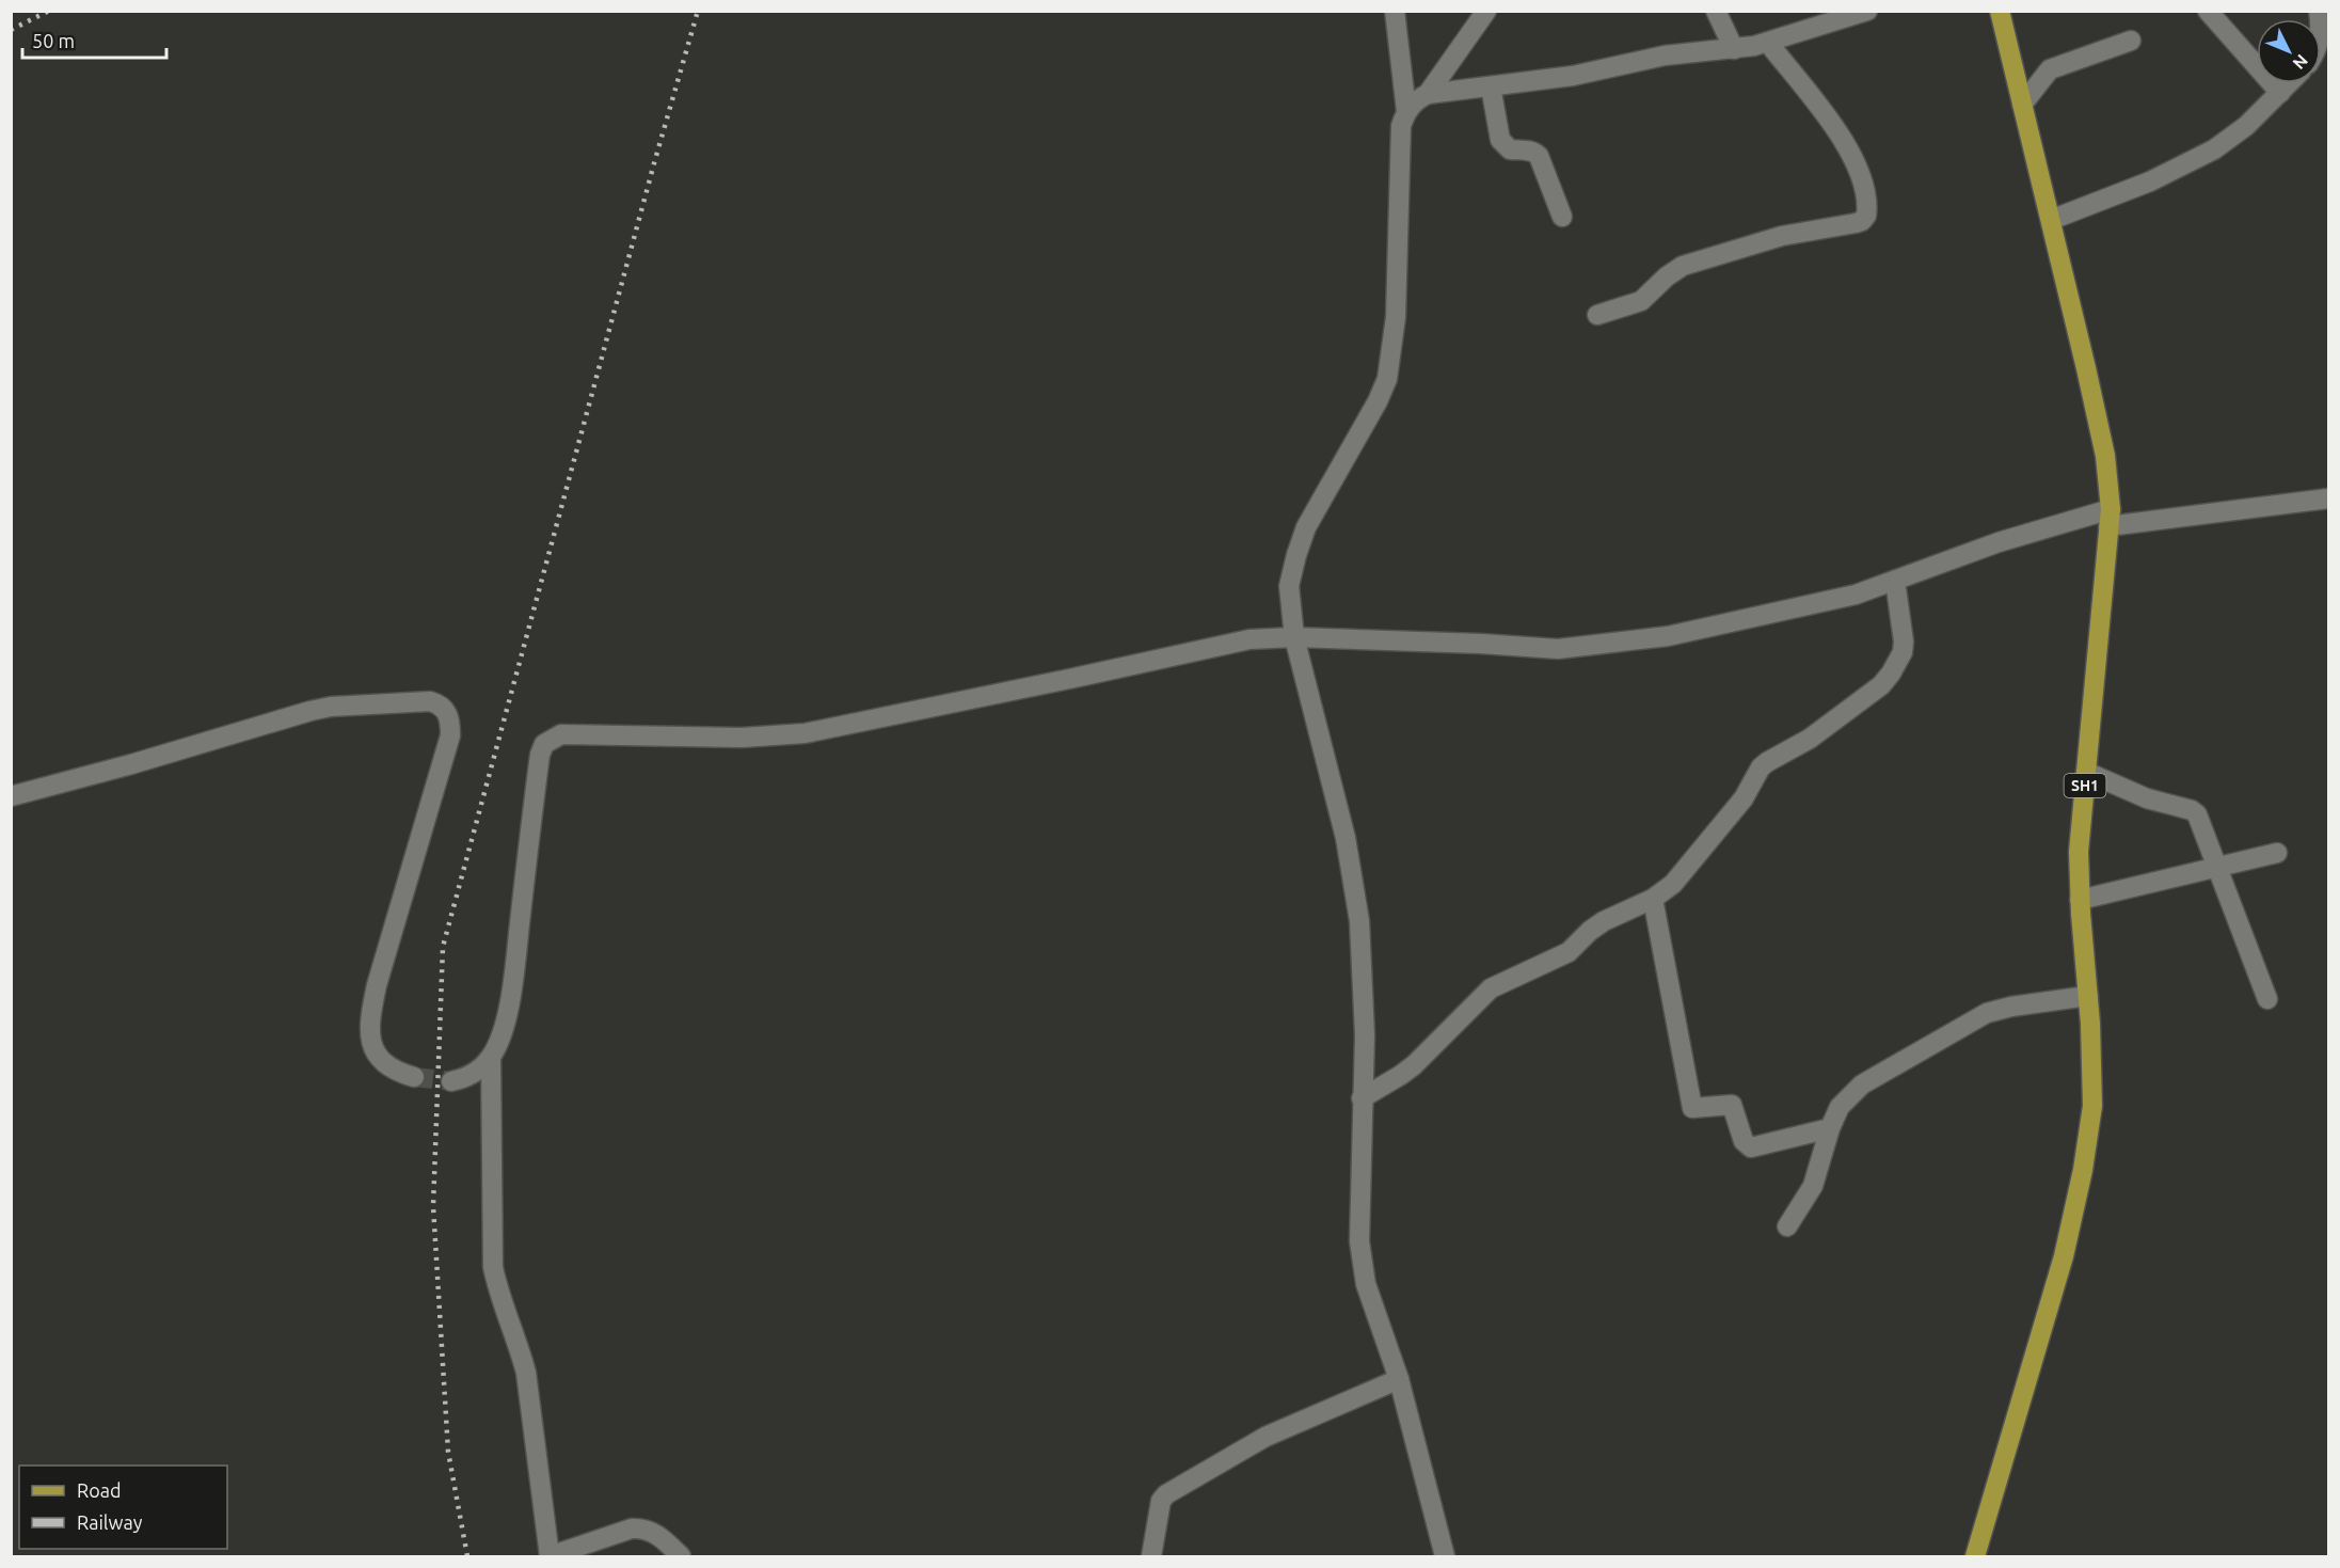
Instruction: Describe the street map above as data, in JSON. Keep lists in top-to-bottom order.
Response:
{
  "streets": {
    "main road": ["SH1"]
  },
  "legend": ["Road", "Railway"],
  "scale_bar": "50 m",
  "north": "bottom right"
}
